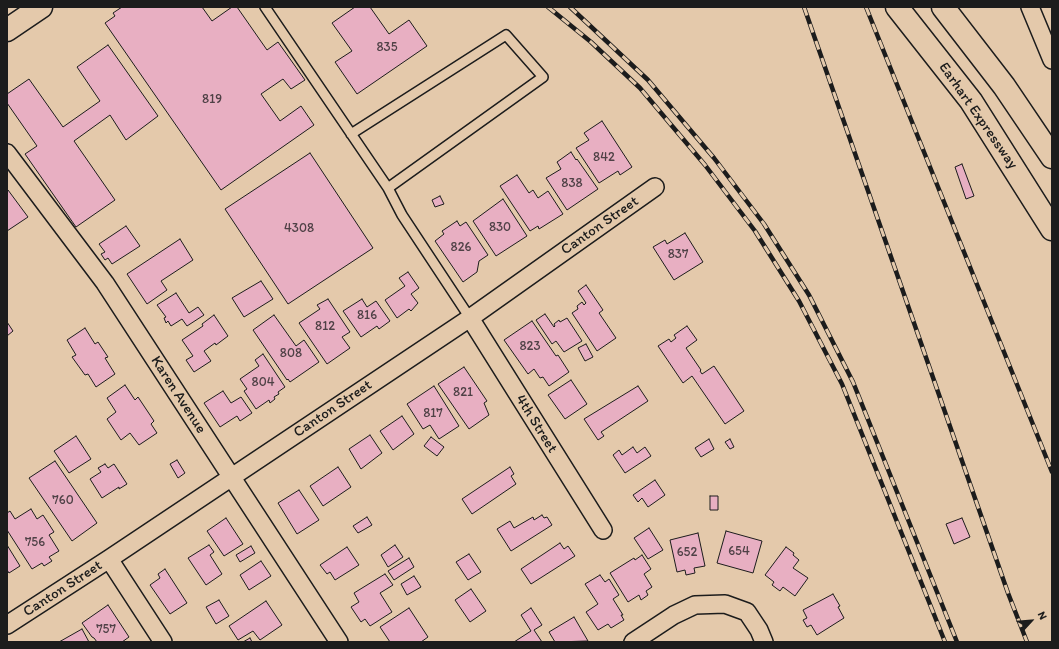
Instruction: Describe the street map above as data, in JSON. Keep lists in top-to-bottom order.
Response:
{
  "streets": {
    "main road": ["Earhart Expressway"],
    "street": ["Canton Street", "Karen Avenue", "4th Street"]
  },
  "crossings": [
    ["Canton Street", "Karen Avenue"],
    ["Canton Street", "4th Street"]
  ],
  "house_numbers": [
    "835",
    "819",
    "842",
    "838",
    "830",
    "4308",
    "826",
    "837",
    "816",
    "812",
    "823",
    "808",
    "804",
    "821",
    "817",
    "760",
    "756",
    "654",
    "652",
    "757"
  ],
  "north": "top right"
}
